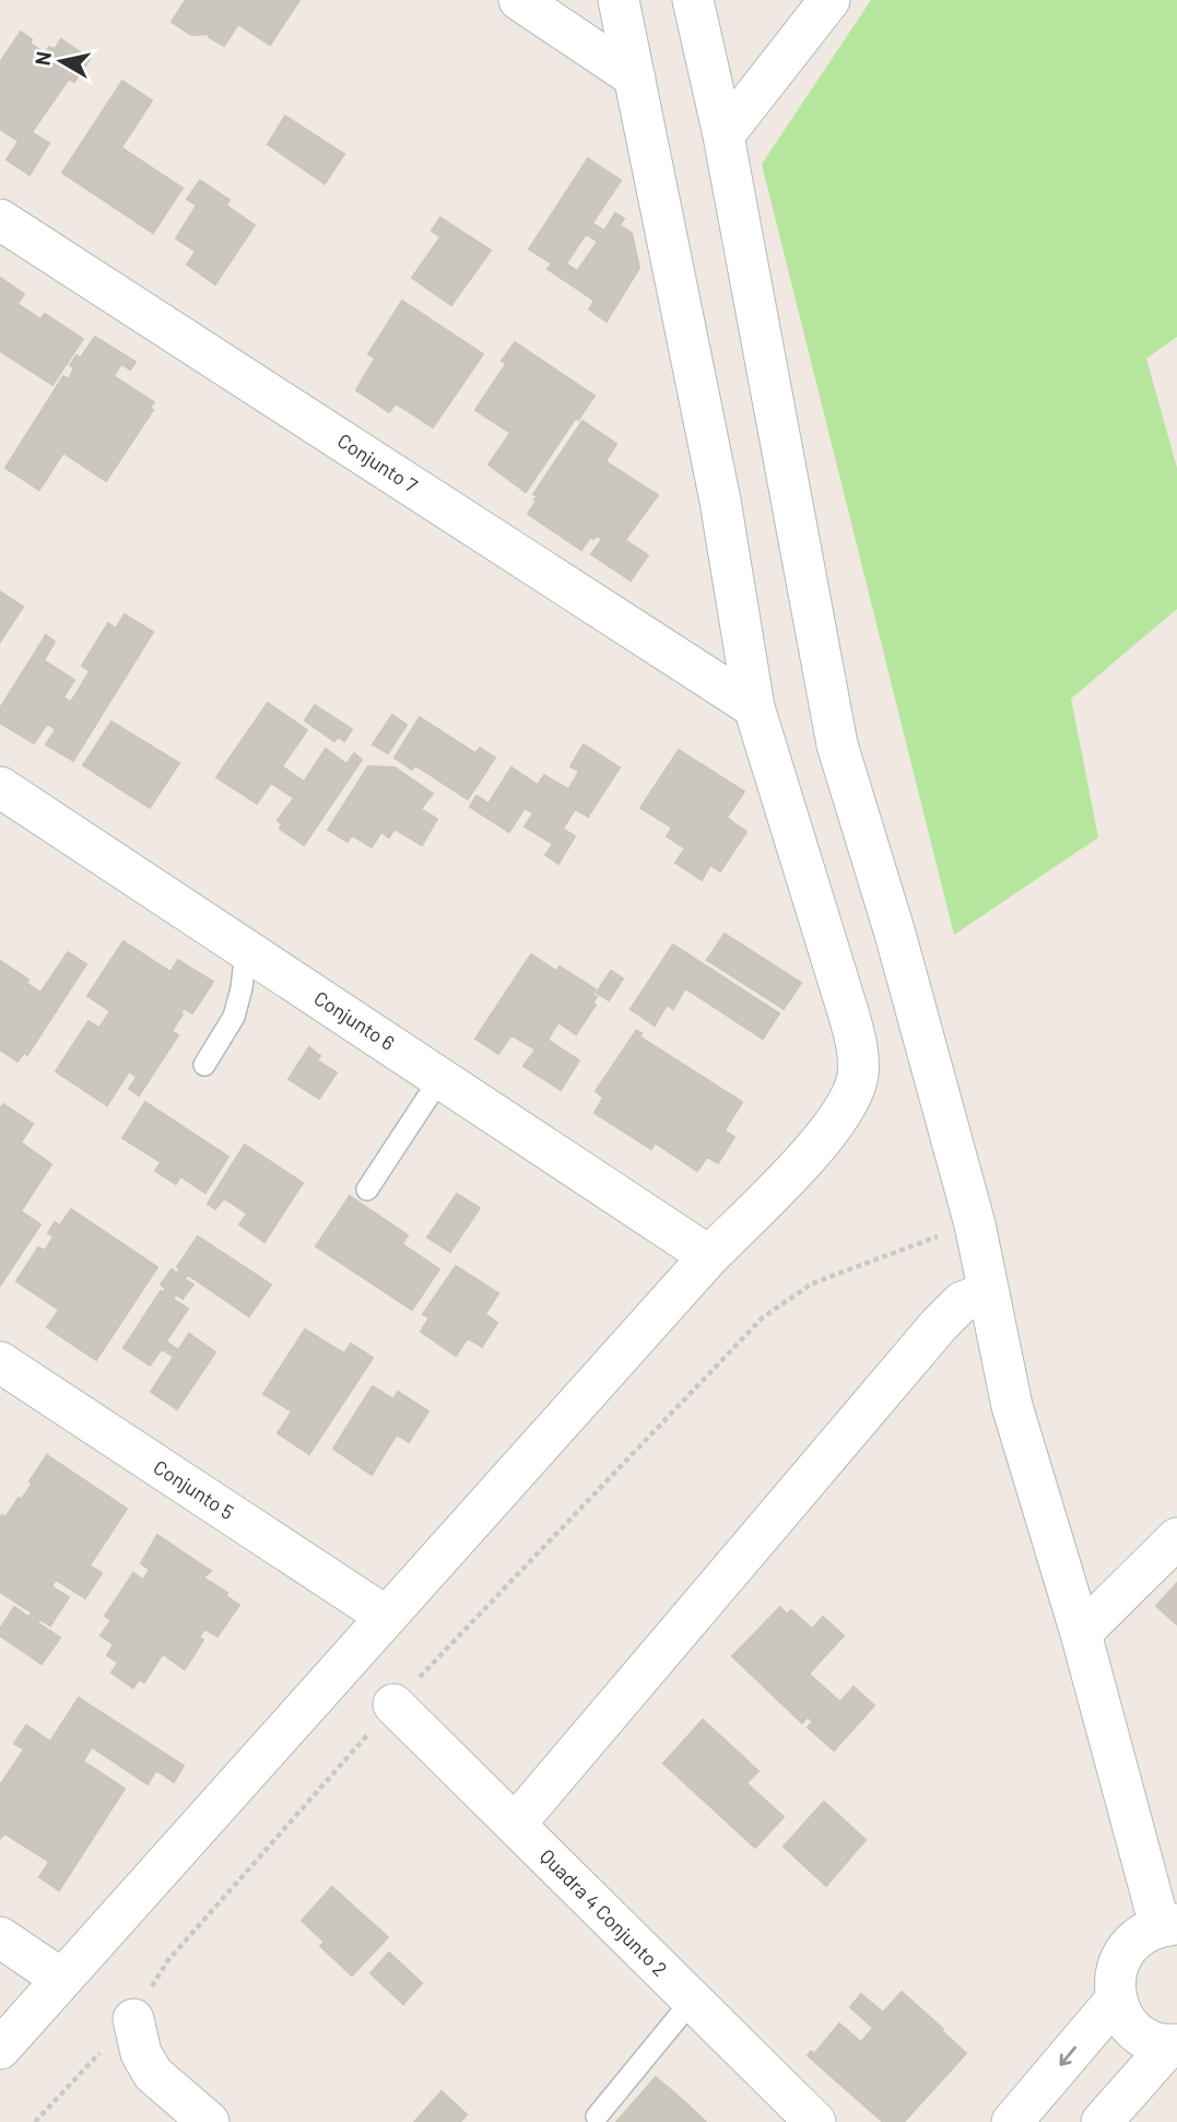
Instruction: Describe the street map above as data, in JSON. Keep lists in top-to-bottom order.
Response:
{
  "streets": {
    "street": [
      "Conjunto 7",
      "Conjunto 6",
      "Conjunto 5",
      "Quadra 4 Conjunto 2"
    ]
  },
  "north": "left"
}
